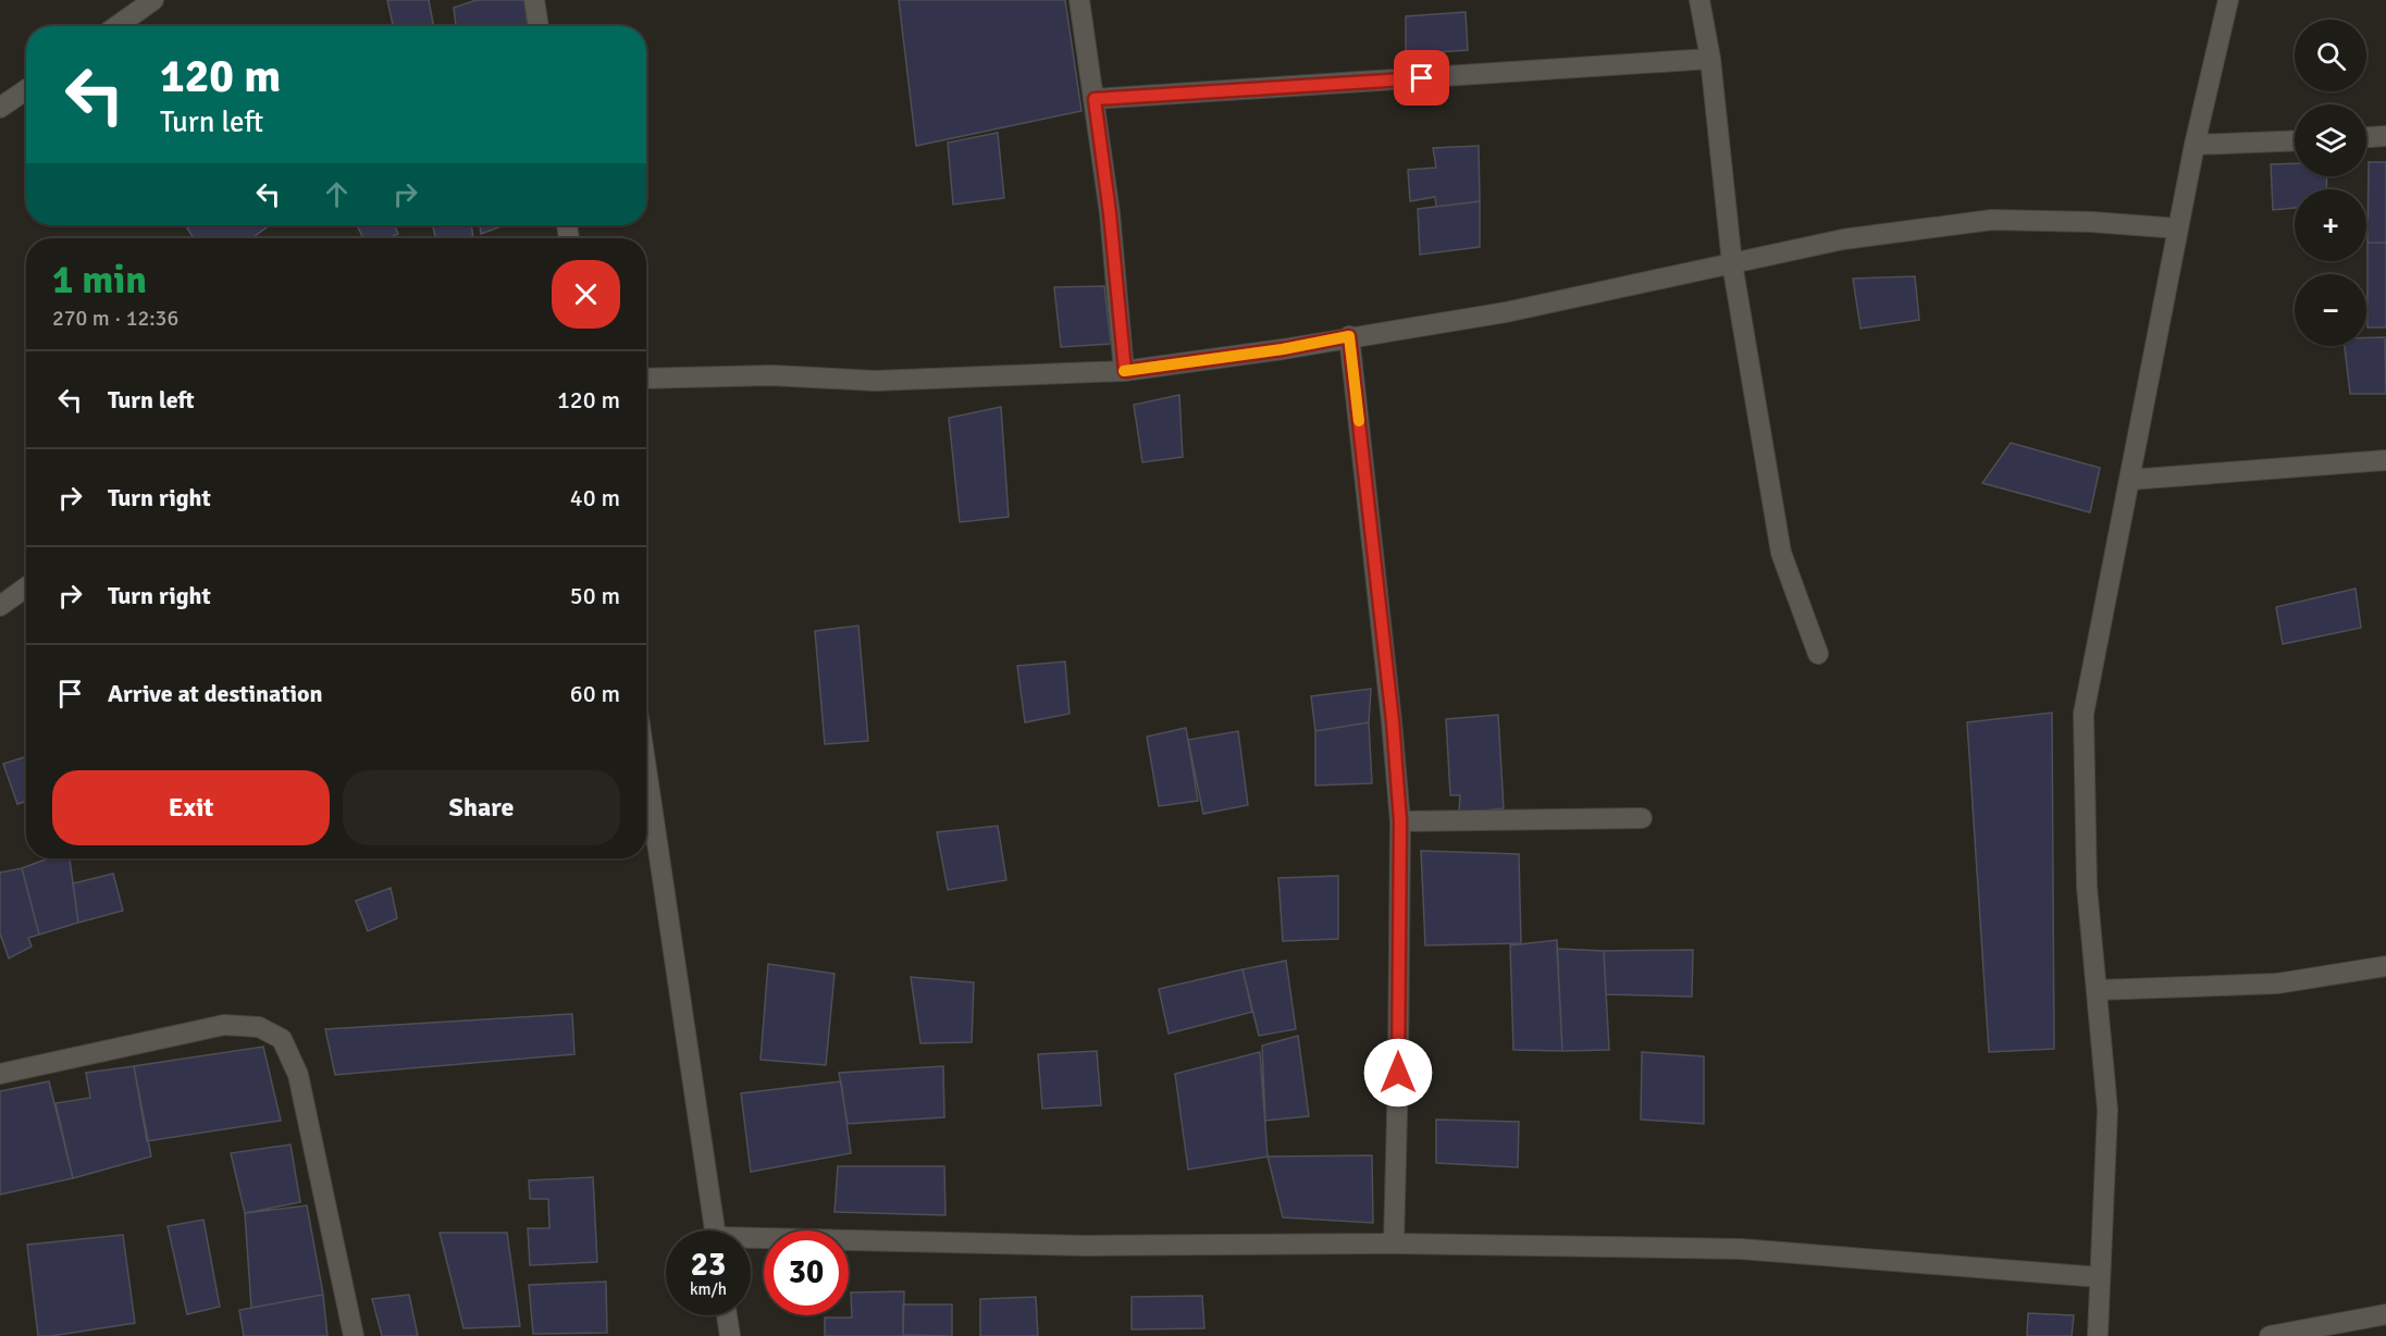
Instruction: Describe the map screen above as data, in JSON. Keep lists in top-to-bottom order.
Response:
{
  "page": {
    "map_buttons": ["+", "−"],
    "turn": ["120 m", "Turn left"],
    "heading": ["1 min", "270 m · 12:36"],
    "list": [
      {
        "name": "Turn left",
        "value": "120 m"
      },
      {
        "name": "Turn right",
        "value": "40 m"
      },
      {
        "name": "Turn right",
        "value": "50 m"
      },
      {
        "name": "Arrive at destination",
        "value": "60 m"
      }
    ],
    "buttons": ["Exit", "Share"],
    "speed": "23 km/h",
    "limit": "30"
  }
}
